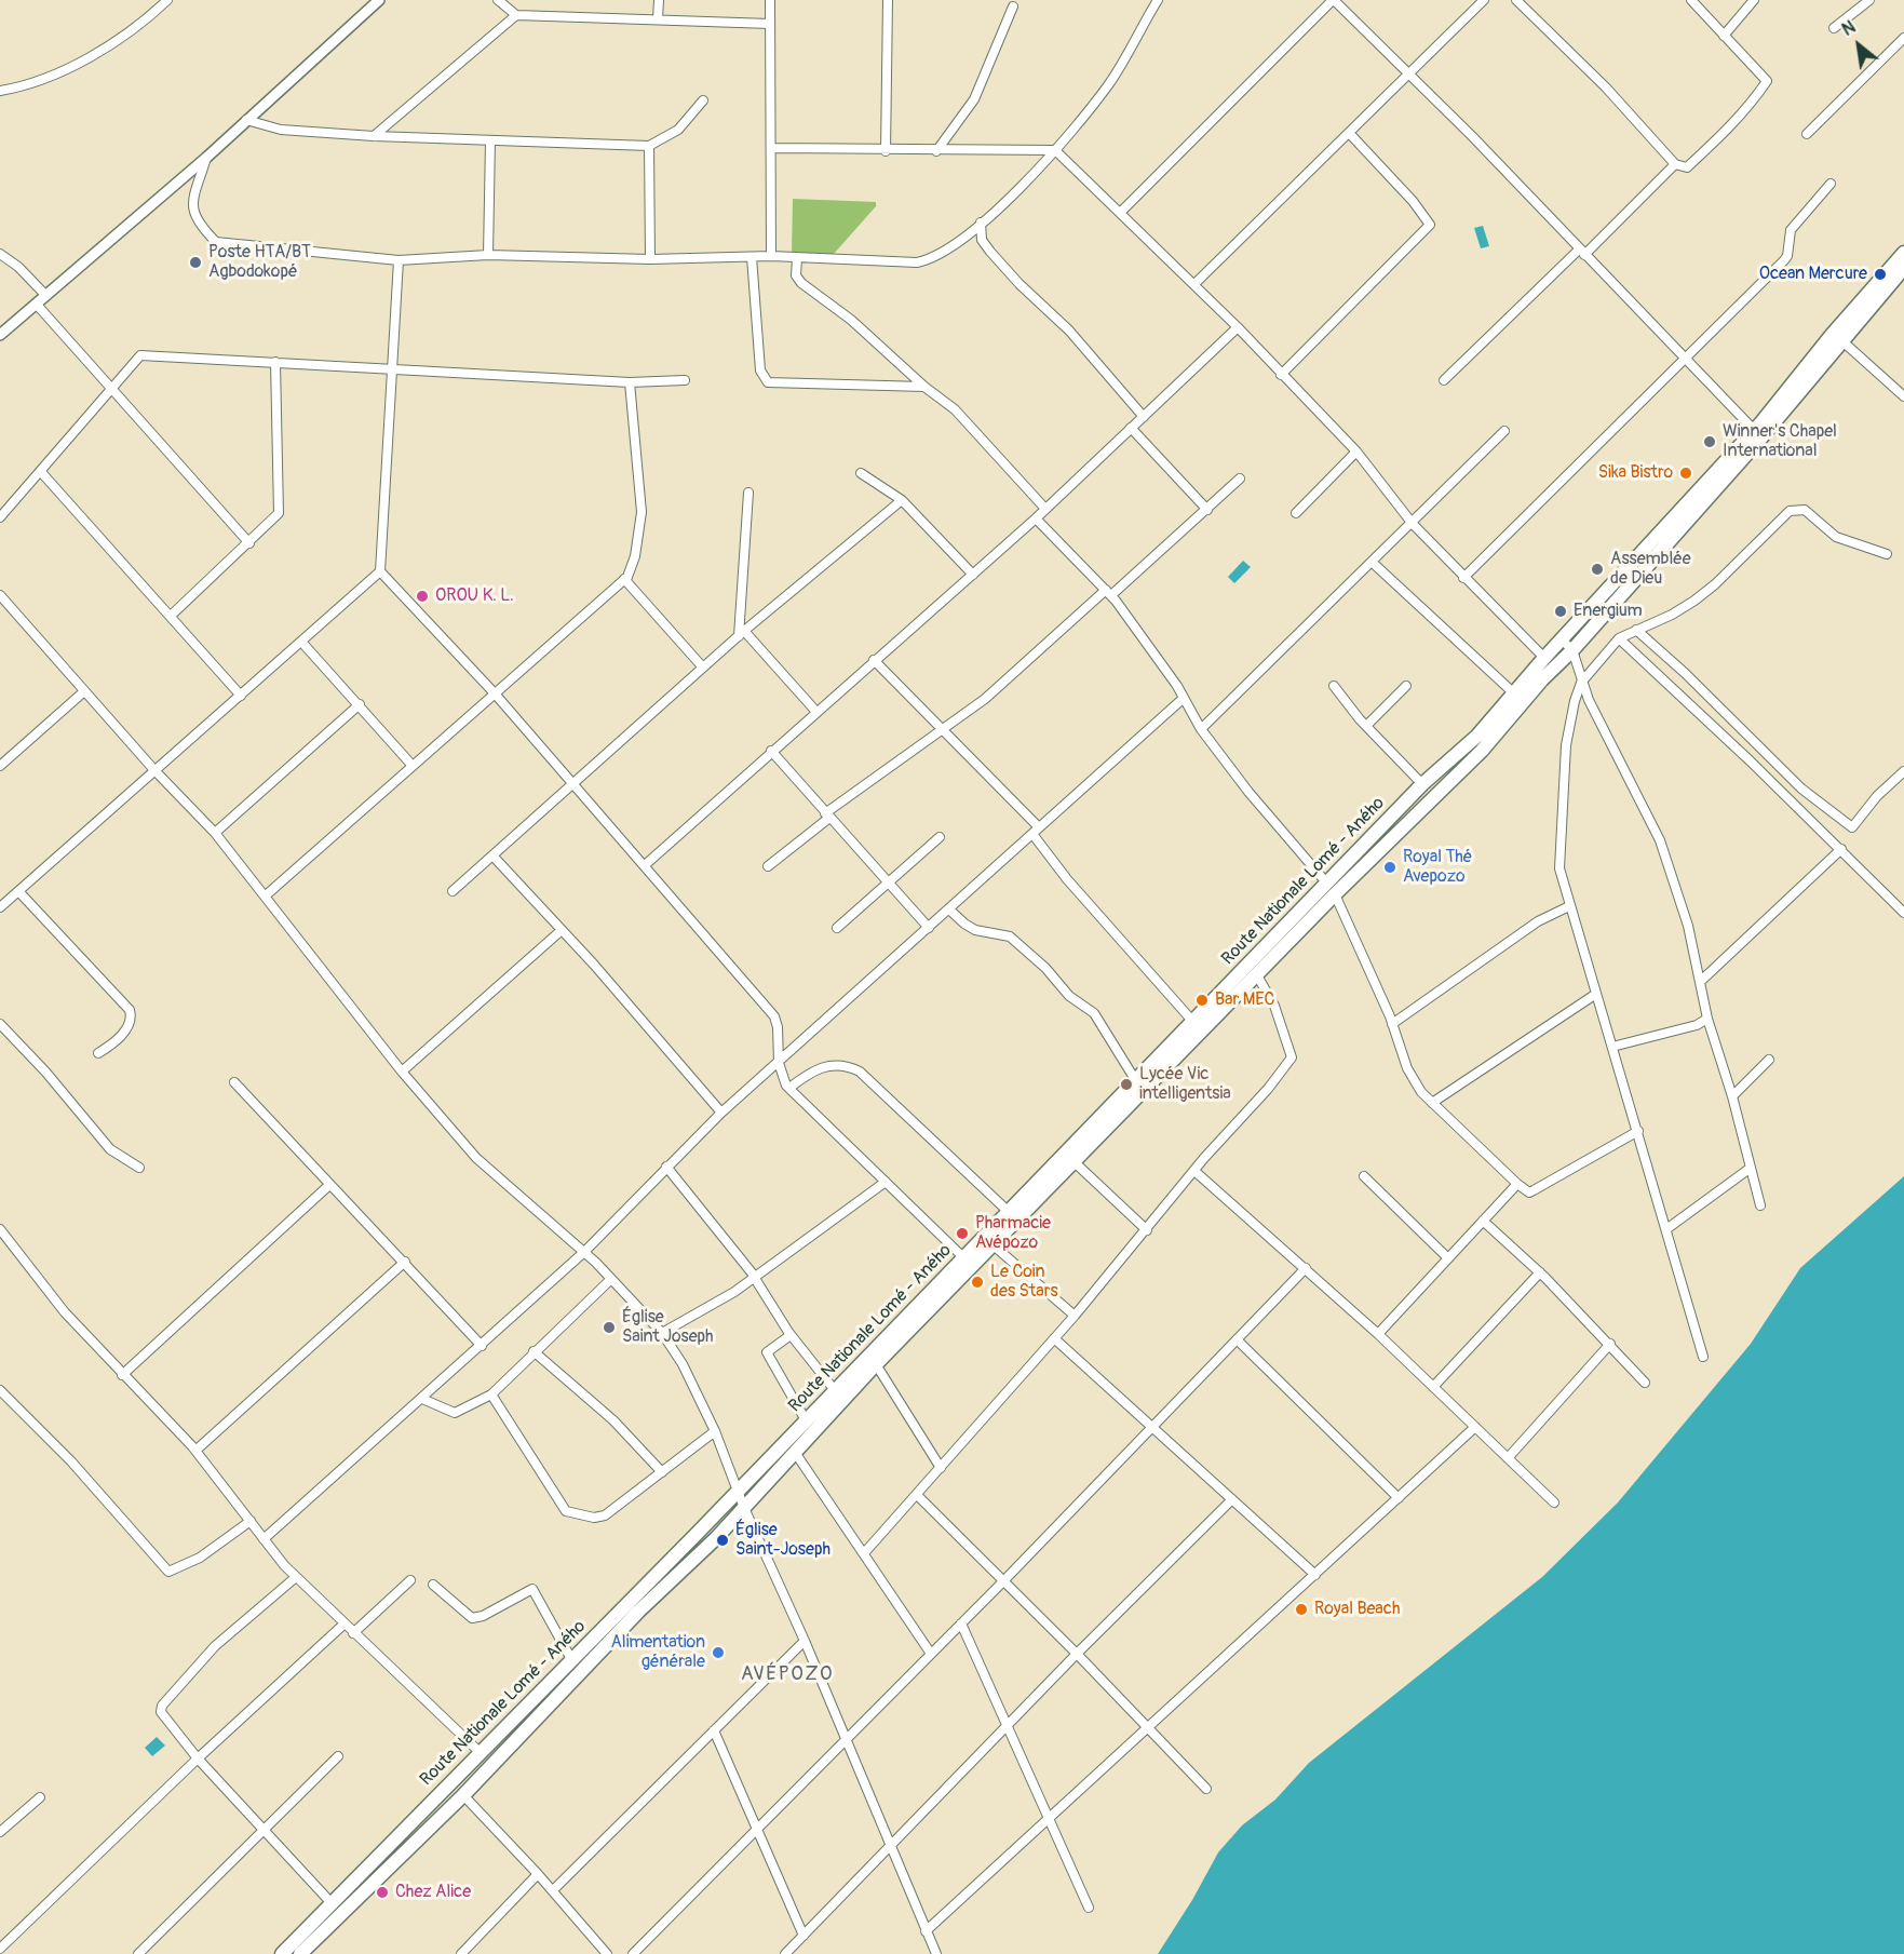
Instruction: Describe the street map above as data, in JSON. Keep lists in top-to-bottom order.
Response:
{
  "streets": {
    "highway": ["Route Nationale Lomé - Aného"]
  },
  "districts": ["AVÉPOZO"],
  "places": [
    "Poste HTA/BT Agbodokopé",
    "Ocean Mercure",
    "Winner's Chapel International",
    "Sika Bistro",
    "Assemblée de Dieu",
    "OROU K. L.",
    "Energium",
    "Royal Thé Avepozo",
    "Bar MEC",
    "Lycée Vic intelligentsia",
    "Pharmacie Avépozo",
    "Le Coin des Stars",
    "Église Saint Joseph",
    "Église Saint-Joseph",
    "Royal Beach",
    "Alimentation générale",
    "Chez Alice"
  ],
  "north": "top left"
}
